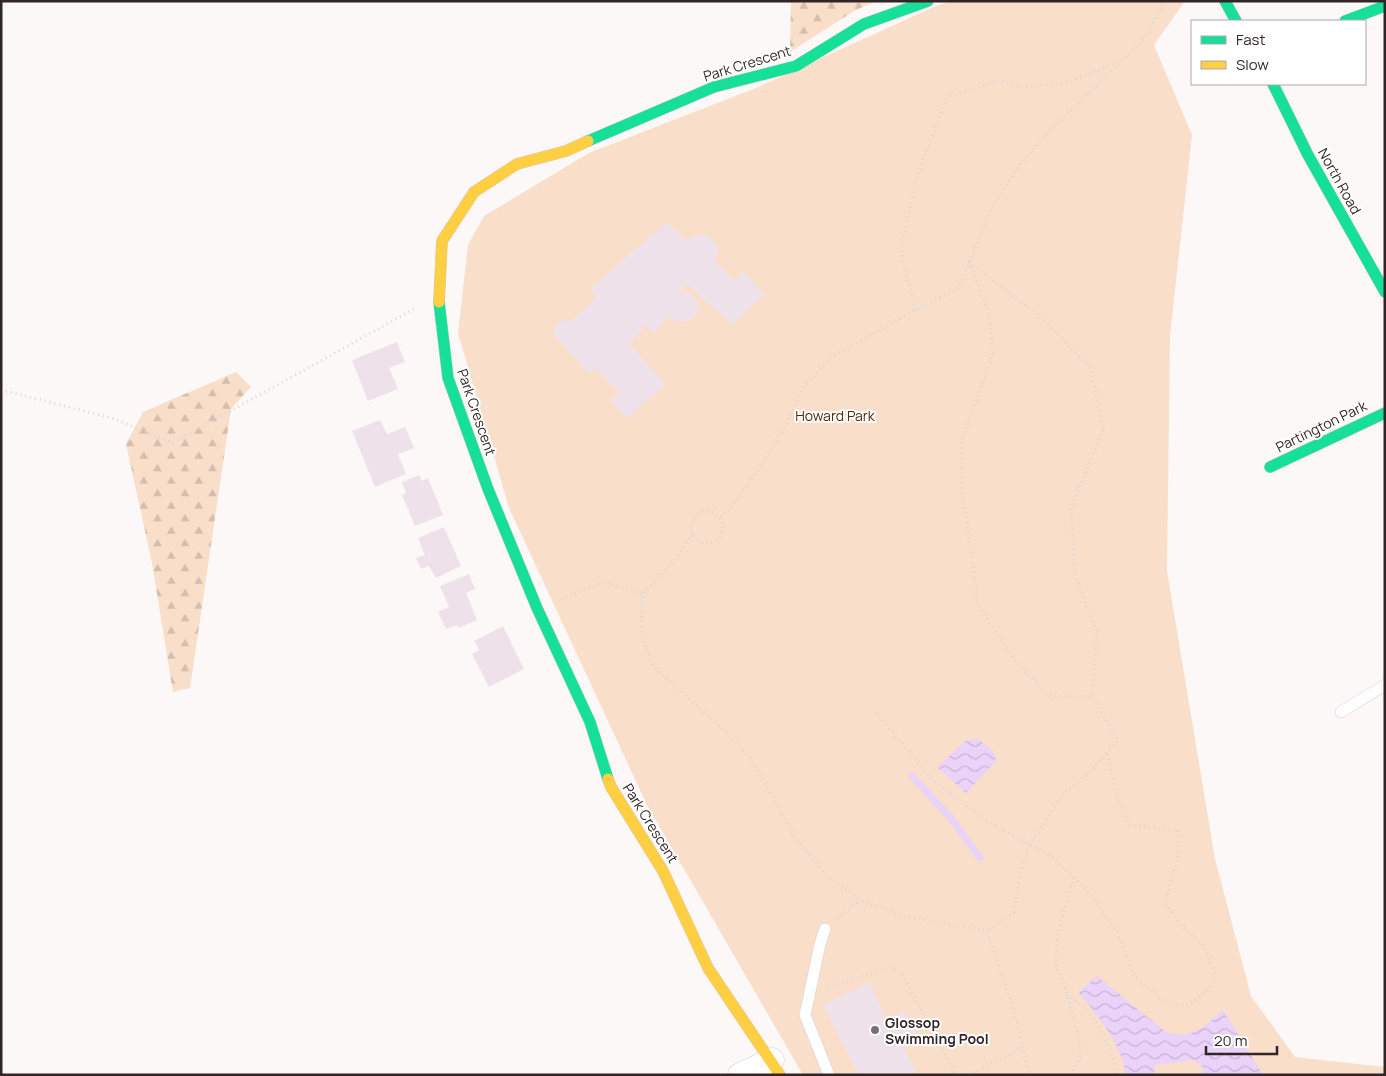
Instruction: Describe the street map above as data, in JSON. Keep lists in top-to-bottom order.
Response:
{
  "streets": {
    "street": ["Park Crescent", "North Road", "Partington Park"]
  },
  "parks": ["Howard Park"],
  "places": ["Glossop Swimming Pool"],
  "legend": ["Fast", "Slow"],
  "scale_bar": "20 m"
}
